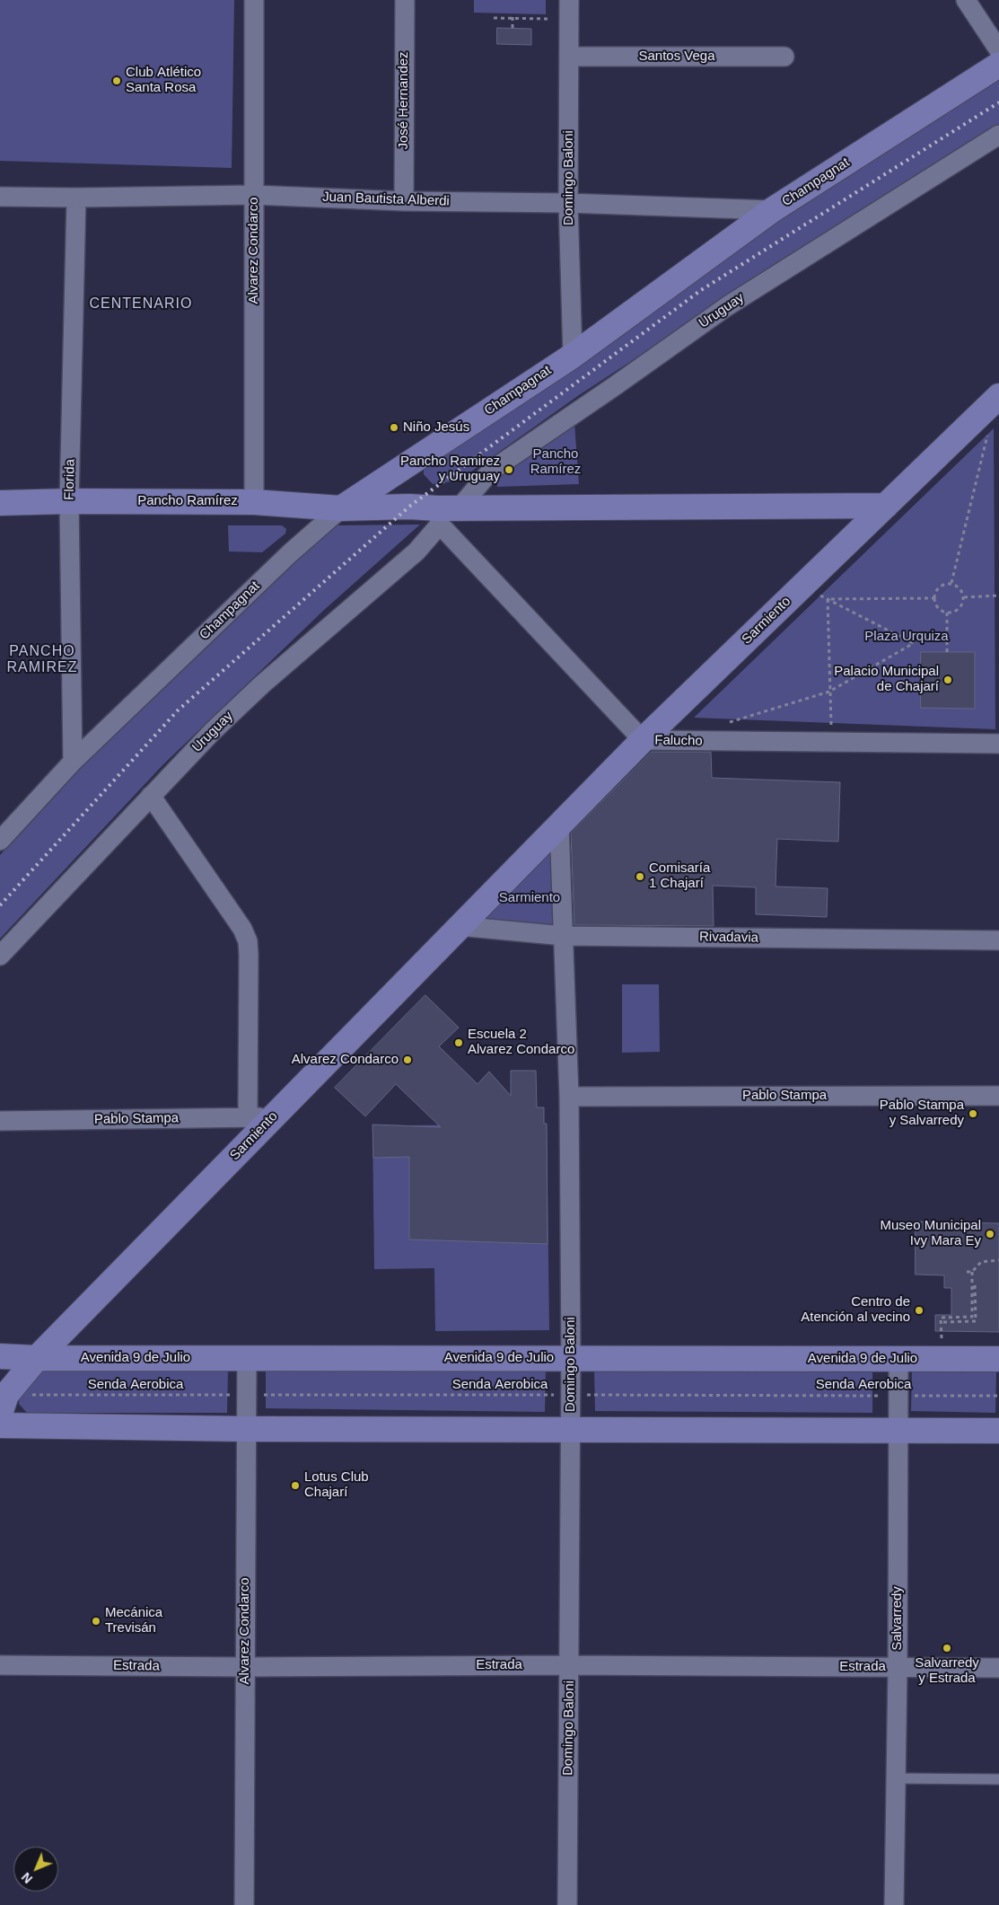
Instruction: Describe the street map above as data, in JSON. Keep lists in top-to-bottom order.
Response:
{
  "streets": {
    "street": [
      "Santos Vega",
      "José Hernandez",
      "Domingo Baloni",
      "Champagnat",
      "Juan Bautista Alberdi",
      "Alvarez Condarco",
      "Uruguay",
      "Florida",
      "Pancho Ramírez",
      "Sarmiento",
      "Falucho",
      "Rivadavia",
      "Pablo Stampa",
      "Avenida 9 de Julio",
      "Salvarredy",
      "Estrada"
    ],
    "path": ["Senda Aerobica"]
  },
  "crossings": [
    ["Santos Vega", "Domingo Baloni"],
    ["José Hernandez", "Juan Bautista Alberdi"],
    ["Domingo Baloni", "Champagnat"],
    ["Domingo Baloni", "Juan Bautista Alberdi"],
    ["Domingo Baloni", "Sarmiento"],
    ["Domingo Baloni", "Rivadavia"],
    ["Domingo Baloni", "Pablo Stampa"],
    ["Domingo Baloni", "Avenida 9 de Julio"],
    ["Domingo Baloni", "Senda Aerobica"],
    ["Domingo Baloni", "Estrada"],
    ["Champagnat", "Juan Bautista Alberdi"],
    ["Champagnat", "Florida"],
    ["Champagnat", "Pancho Ramírez"],
    ["Juan Bautista Alberdi", "Alvarez Condarco"],
    ["Juan Bautista Alberdi", "Florida"],
    ["Alvarez Condarco", "Pancho Ramírez"],
    ["Alvarez Condarco", "Avenida 9 de Julio"],
    ["Alvarez Condarco", "Senda Aerobica"],
    ["Alvarez Condarco", "Estrada"],
    ["Uruguay", "Pancho Ramírez"],
    ["Uruguay", "Falucho"],
    ["Florida", "Pancho Ramírez"],
    ["Pancho Ramírez", "Sarmiento"],
    ["Pancho Ramírez", "Falucho"],
    ["Sarmiento", "Falucho"],
    ["Sarmiento", "Rivadavia"],
    ["Sarmiento", "Pablo Stampa"],
    ["Sarmiento", "Avenida 9 de Julio"],
    ["Sarmiento", "Senda Aerobica"],
    ["Avenida 9 de Julio", "Salvarredy"],
    ["Senda Aerobica", "Salvarredy"],
    ["Salvarredy", "Estrada"]
  ],
  "districts": ["CENTENARIO", "PANCHO RAMIREZ"],
  "parks": ["Pancho Ramírez", "Plaza Urquiza", "Sarmiento"],
  "places": [
    "Club Atlético Santa Rosa",
    "Niño Jesús",
    "Pancho Ramirez y Uruguay",
    "Palacio Municipal de Chajarí",
    "Comisaría 1 Chajarí",
    "Escuela 2 Alvarez Condarco",
    "Alvarez Condarco",
    "Pablo Stampa y Salvarredy",
    "Museo Municipal Ivy Mara Ey",
    "Centro de Atención al vecino",
    "Lotus Club Chajarí",
    "Mecánica Trevisán",
    "Salvarredy y Estrada"
  ],
  "north": "bottom left"
}
